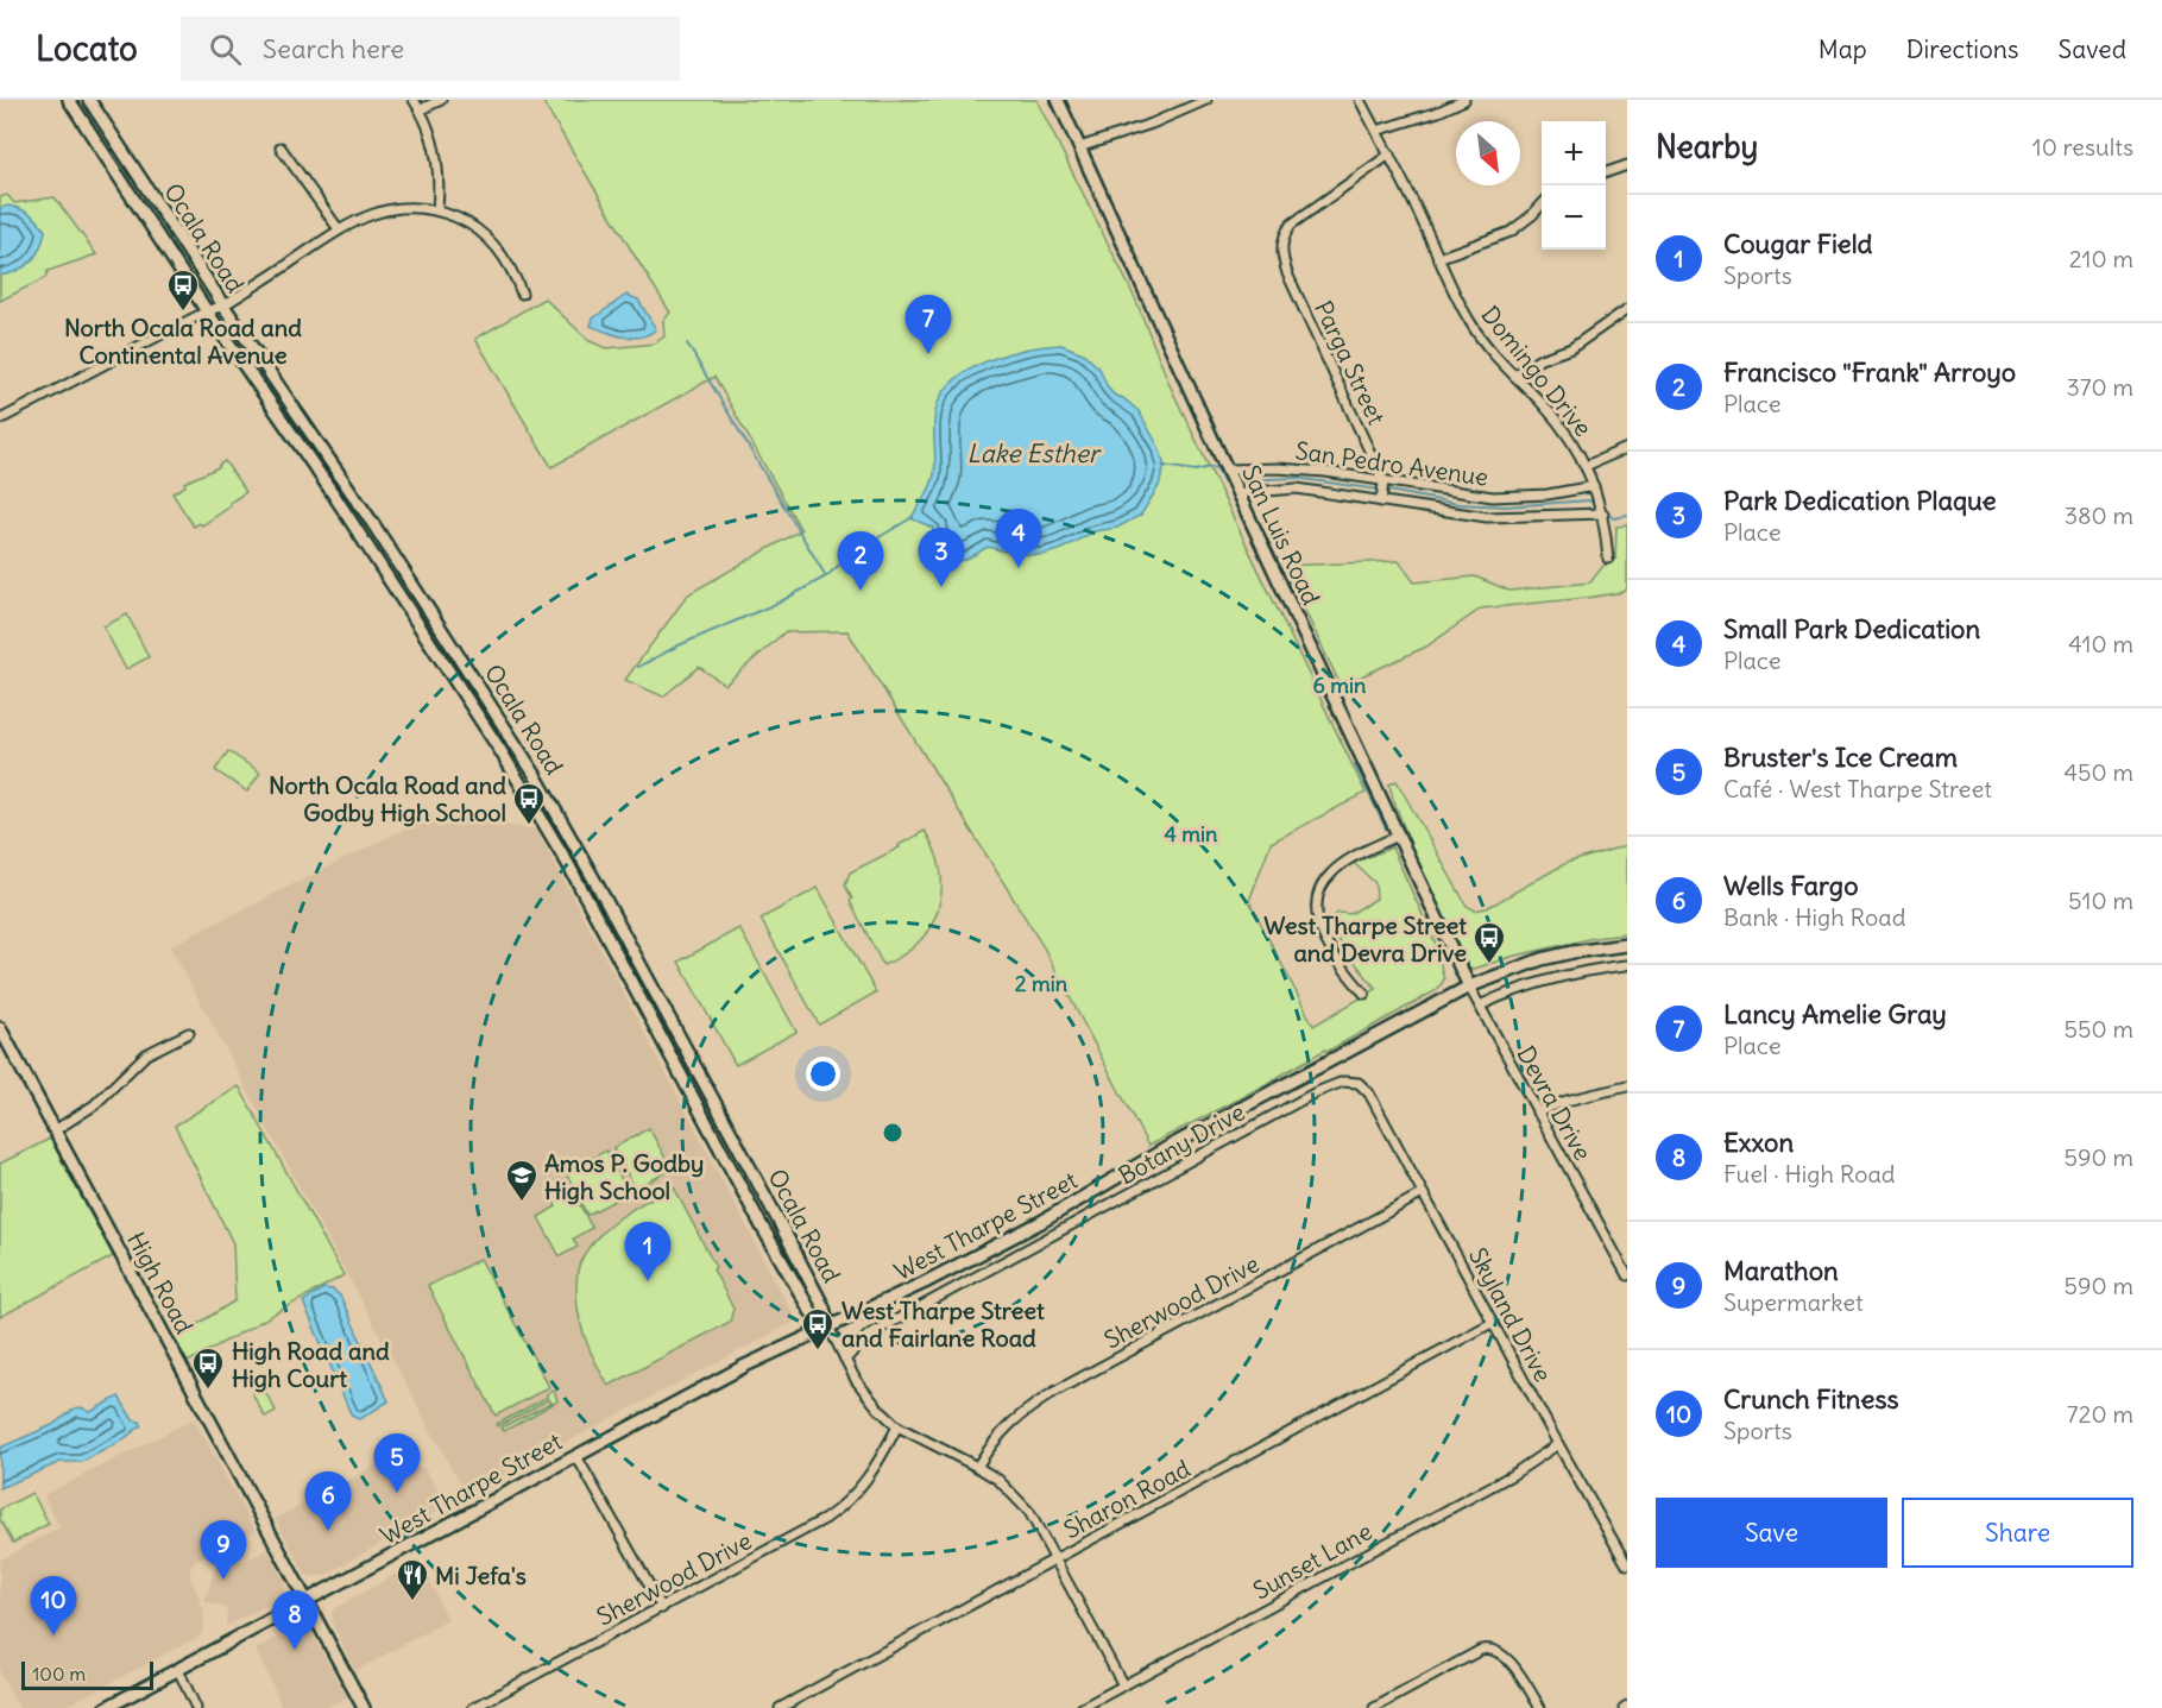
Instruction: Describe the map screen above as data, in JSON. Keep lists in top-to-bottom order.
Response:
{
  "streets": {
    "main road": [
      "Ocala Road",
      "San Luis Road",
      "West Tharpe Street",
      "High Road"
    ],
    "street": [
      "Parga Street",
      "Domingo Drive",
      "San Pedro Avenue",
      "Devra Drive",
      "Botany Drive",
      "Sherwood Drive",
      "Skyland Drive",
      "Sharon Road",
      "Sunset Lane"
    ]
  },
  "crossings": [
    ["Ocala Road", "West Tharpe Street"],
    ["Parga Street", "Domingo Drive"],
    ["Parga Street", "San Pedro Avenue"],
    ["Domingo Drive", "San Pedro Avenue"],
    ["San Pedro Avenue", "San Luis Road"],
    ["San Luis Road", "Devra Drive"],
    ["San Luis Road", "West Tharpe Street"],
    ["Devra Drive", "West Tharpe Street"],
    ["Botany Drive", "Skyland Drive"],
    ["West Tharpe Street", "High Road"],
    ["Sherwood Drive", "Skyland Drive"],
    ["Skyland Drive", "Sharon Road"],
    ["Skyland Drive", "Sunset Lane"]
  ],
  "water": ["Lake Esther"],
  "places": {
    "bus stop": [
      "North Ocala Road and Continental Avenue",
      "North Ocala Road and Godby High School",
      "West Tharpe Street and Devra Drive",
      "West Tharpe Street and Fairlane Road",
      "High Road and High Court"
    ],
    "school or university": ["Amos P. Godby High School"],
    "restaurant": ["Mi Jefa's"]
  },
  "scale_bar": "100 m",
  "north": "bottom right",
  "page": {
    "header": "Locato",
    "search": "Search here",
    "nav": ["Map", "Directions", "Saved"],
    "heading": ["Nearby", "10 results"],
    "map_buttons": ["+", "−"],
    "list": [
      {
        "mark": "1",
        "name": "Cougar Field",
        "note": "Sports",
        "value": "210 m"
      },
      {
        "mark": "2",
        "name": "Francisco \"Frank\" Arroyo",
        "note": "Place",
        "value": "370 m"
      },
      {
        "mark": "3",
        "name": "Park Dedication Plaque",
        "note": "Place",
        "value": "380 m"
      },
      {
        "mark": "4",
        "name": "Small Park Dedication",
        "note": "Place",
        "value": "410 m"
      },
      {
        "mark": "5",
        "name": "Bruster's Ice Cream",
        "note": "Café · West Tharpe Street",
        "value": "450 m"
      },
      {
        "mark": "6",
        "name": "Wells Fargo",
        "note": "Bank · High Road",
        "value": "510 m"
      },
      {
        "mark": "7",
        "name": "Lancy Amelie Gray",
        "note": "Place",
        "value": "550 m"
      },
      {
        "mark": "8",
        "name": "Exxon",
        "note": "Fuel · High Road",
        "value": "590 m"
      },
      {
        "mark": "9",
        "name": "Marathon",
        "note": "Supermarket",
        "value": "590 m"
      },
      {
        "mark": "10",
        "name": "Crunch Fitness",
        "note": "Sports",
        "value": "720 m"
      }
    ],
    "pins": [
      "7",
      "4",
      "3",
      "2",
      "1",
      "5",
      "6",
      "9",
      "10",
      "8"
    ],
    "buttons": ["Save", "Share"],
    "scale": "100 m"
  },
  "rings": ["6 min", "4 min", "2 min"]
}
